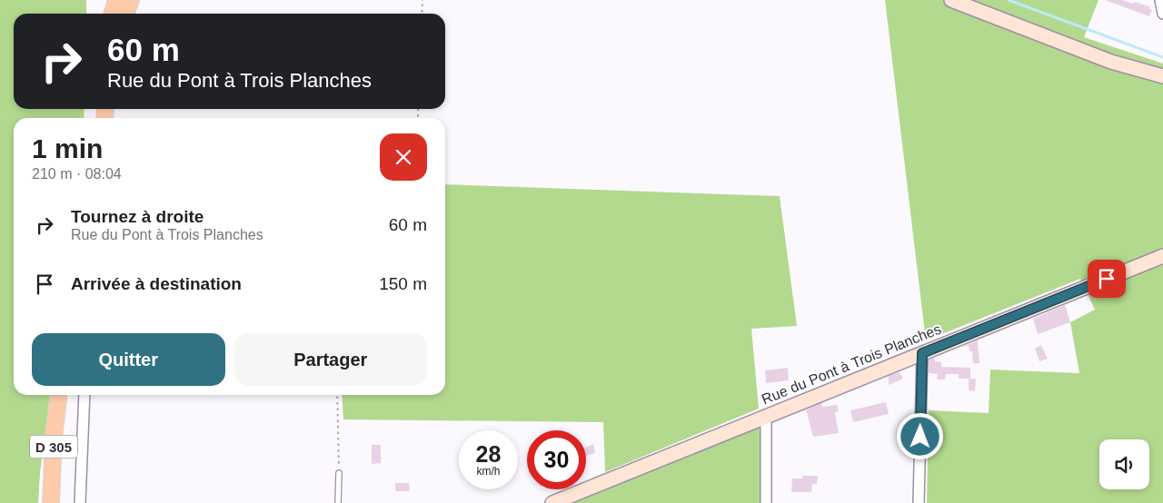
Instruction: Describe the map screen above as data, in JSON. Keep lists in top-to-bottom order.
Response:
{
  "streets": {
    "main road": ["D 305"],
    "street": ["Rue du Pont à Trois Planches"]
  },
  "page": {
    "turn": ["60 m", "Rue du Pont à Trois Planches"],
    "heading": ["1 min", "210 m · 08:04"],
    "list": [
      {
        "name": "Tournez à droite",
        "note": "Rue du Pont à Trois Planches",
        "value": "60 m"
      },
      {
        "name": "Arrivée à destination",
        "value": "150 m"
      }
    ],
    "buttons": ["Quitter", "Partager"],
    "speed": "28 km/h",
    "limit": "30"
  }
}
